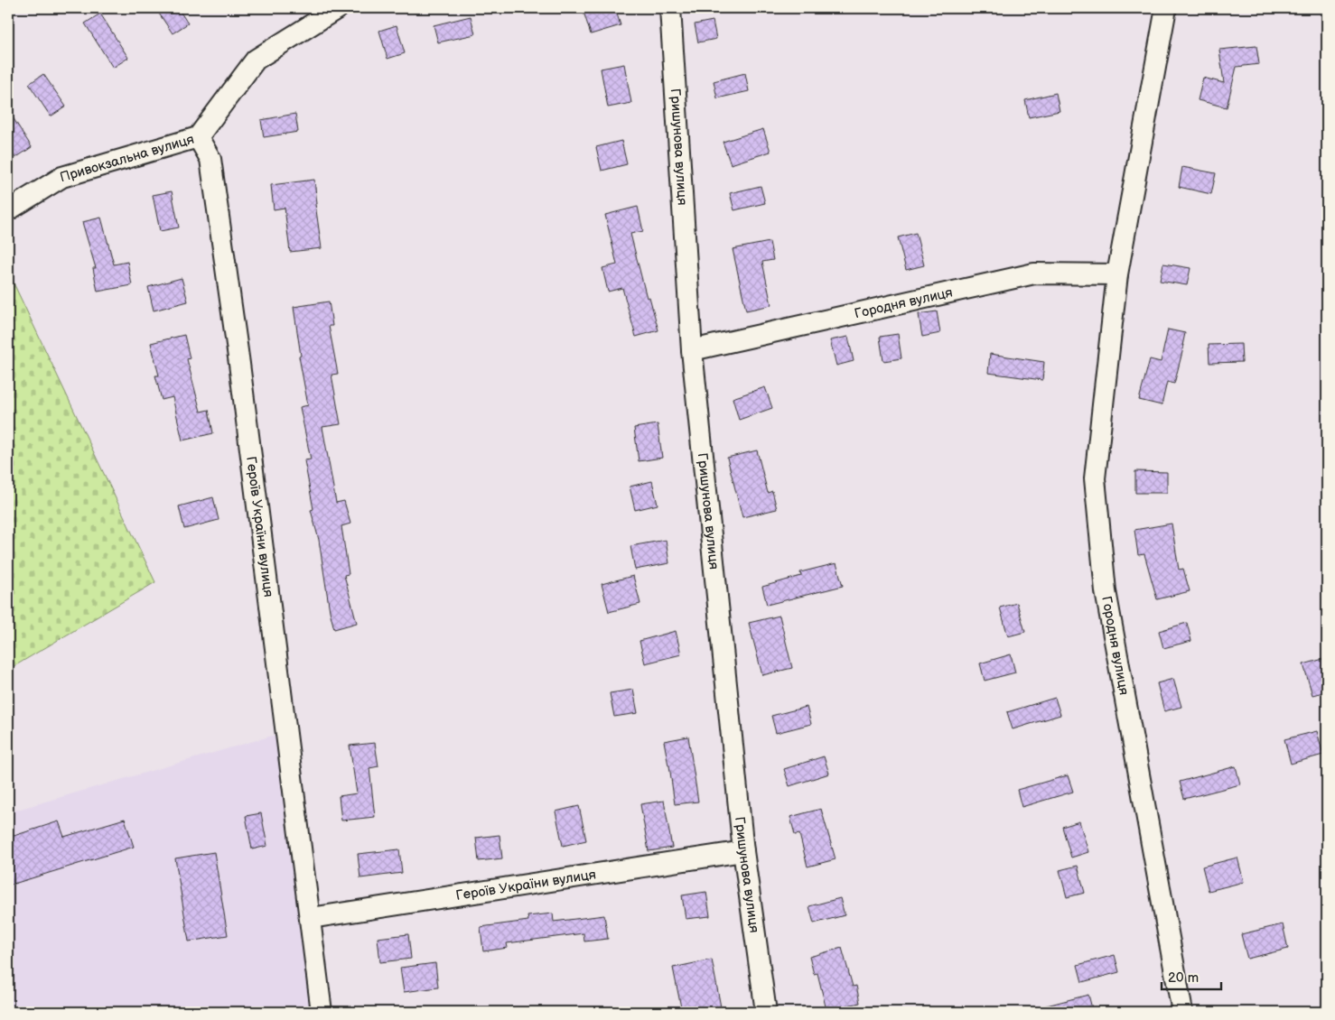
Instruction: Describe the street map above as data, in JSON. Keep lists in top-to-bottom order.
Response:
{
  "streets": {
    "street": [
      "Гришунова вулиця",
      "Привокзальна вулиця",
      "Городня вулиця",
      "Героїв України вулиця"
    ]
  },
  "crossings": [
    ["Гришунова вулиця", "Городня вулиця"],
    ["Гришунова вулиця", "Героїв України вулиця"],
    ["Привокзальна вулиця", "Героїв України вулиця"]
  ],
  "scale_bar": "20 m"
}
